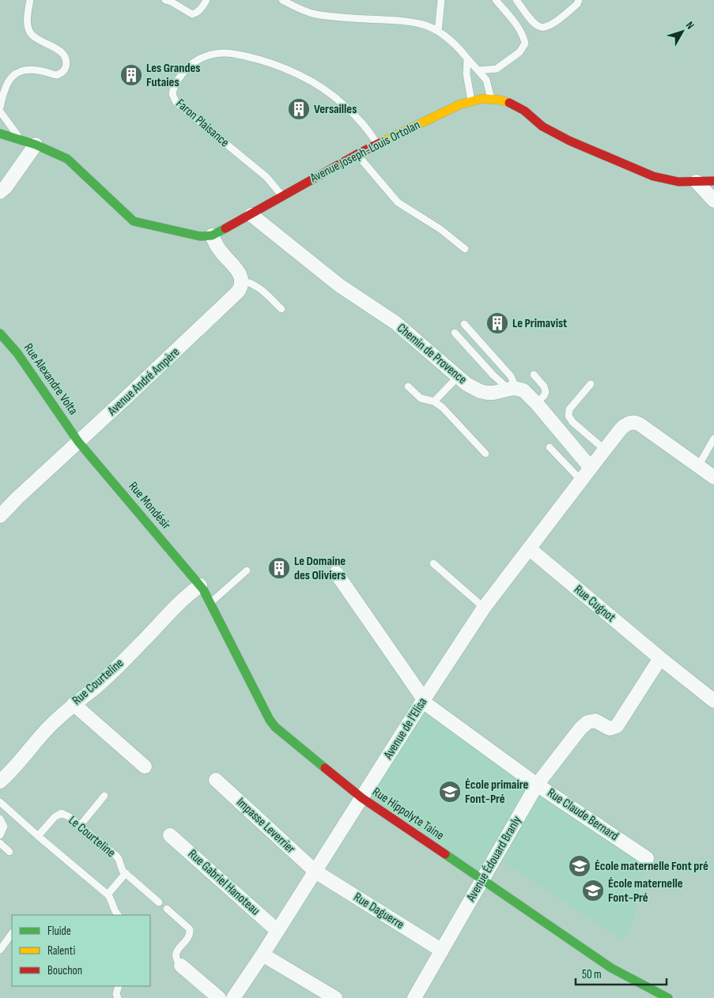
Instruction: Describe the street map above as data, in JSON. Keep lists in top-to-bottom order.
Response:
{
  "streets": {
    "street": [
      "Avenue Joseph-Louis Ortolan",
      "Chemin de Provence",
      "Rue Alexandre Volta",
      "Avenue André Ampère",
      "Rue Mondésir",
      "Rue Cugnot",
      "Rue Courteline",
      "Avenue de l'Elisa",
      "Rue Hippolyte Taine",
      "Rue Claude Bernard",
      "Impasse Leverrier",
      "Avenue Édouard Branly",
      "Rue Gabriel Hanoteau",
      "Rue Daguerre"
    ],
    "lane": ["Faron Plaisance", "Le Courteline"]
  },
  "crossings": [
    ["Faron Plaisance", "Avenue Joseph-Louis Ortolan"],
    ["Avenue Joseph-Louis Ortolan", "Chemin de Provence"],
    ["Rue Alexandre Volta", "Avenue André Ampère"],
    ["Rue Alexandre Volta", "Rue Mondésir"],
    ["Avenue André Ampère", "Rue Mondésir"],
    ["Rue Mondésir", "Rue Courteline"],
    ["Rue Mondésir", "Rue Hippolyte Taine"],
    ["Rue Cugnot", "Avenue de l'Elisa"],
    ["Rue Cugnot", "Avenue Édouard Branly"],
    ["Rue Courteline", "Rue Hippolyte Taine"],
    ["Avenue de l'Elisa", "Rue Hippolyte Taine"],
    ["Avenue de l'Elisa", "Rue Claude Bernard"],
    ["Avenue de l'Elisa", "Impasse Leverrier"],
    ["Avenue de l'Elisa", "Rue Gabriel Hanoteau"],
    ["Avenue de l'Elisa", "Rue Daguerre"],
    ["Rue Hippolyte Taine", "Avenue Édouard Branly"],
    ["Rue Claude Bernard", "Avenue Édouard Branly"],
    ["Impasse Leverrier", "Rue Daguerre"],
    ["Avenue Édouard Branly", "Rue Daguerre"]
  ],
  "places": {
    "building": [
      "Les Grandes Futaies",
      "Versailles",
      "Le Primavist",
      "Le Domaine des Oliviers"
    ],
    "school or university": ["École primaire Font-Pré", "École maternelle Font pré", "École maternelle Font-Pré"]
  },
  "legend": ["Fluide", "Ralenti", "Bouchon"],
  "scale_bar": "50 m",
  "north": "top right"
}
